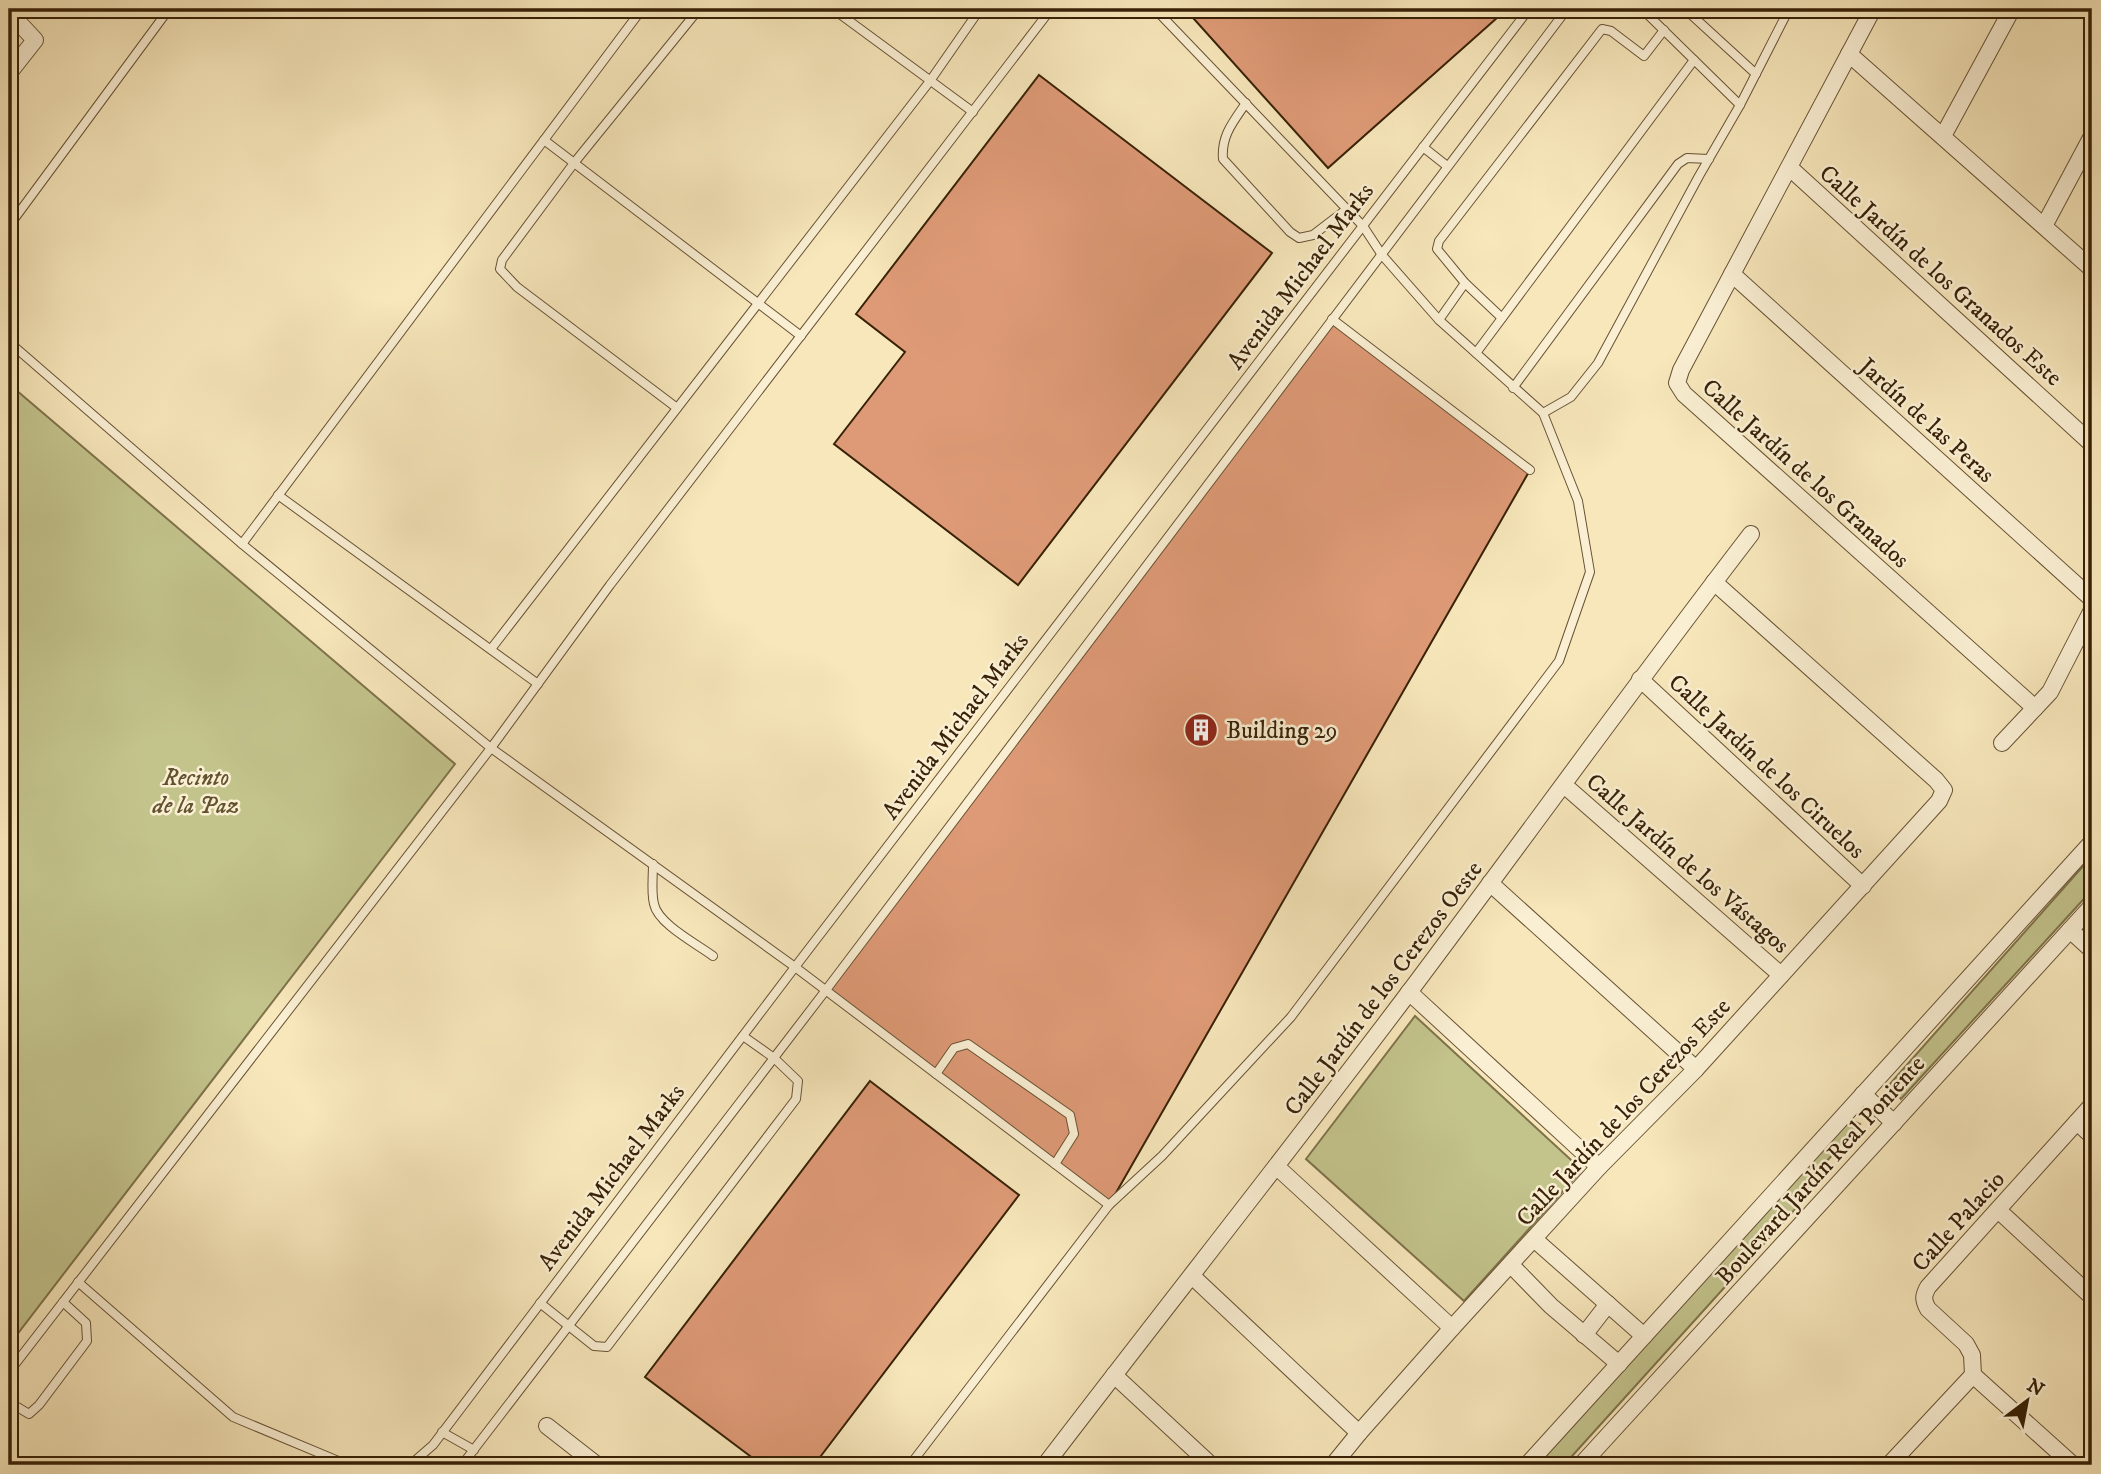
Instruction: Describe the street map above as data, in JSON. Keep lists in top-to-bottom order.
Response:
{
  "streets": {
    "street": [
      "Calle Jardín de los Granados Este",
      "Jardín de las Peras",
      "Calle Jardín de los Granados",
      "Calle Jardín de los Ciruelos",
      "Calle Jardín de los Vástagos",
      "Calle Jardín de los Cerezos Oeste",
      "Calle Jardín de los Cerezos Este",
      "Boulevard Jardín Real Poniente",
      "Calle Palacio"
    ],
    "lane": ["Avenida Michael Marks"]
  },
  "crossings": [
    ["Calle Jardín de los Granados Este", "Calle Jardín de los Granados"],
    ["Jardín de las Peras", "Calle Jardín de los Granados"],
    ["Calle Jardín de los Ciruelos", "Calle Jardín de los Cerezos Oeste"],
    ["Calle Jardín de los Ciruelos", "Calle Jardín de los Cerezos Este"],
    ["Calle Jardín de los Vástagos", "Calle Jardín de los Cerezos Oeste"],
    ["Calle Jardín de los Vástagos", "Calle Jardín de los Cerezos Este"],
    ["Calle Jardín de los Cerezos Oeste", "Calle Jardín de los Cerezos Este"]
  ],
  "parks": ["Recinto de la Paz"],
  "places": {
    "building": ["Building 29"]
  },
  "north": "top right"
}
